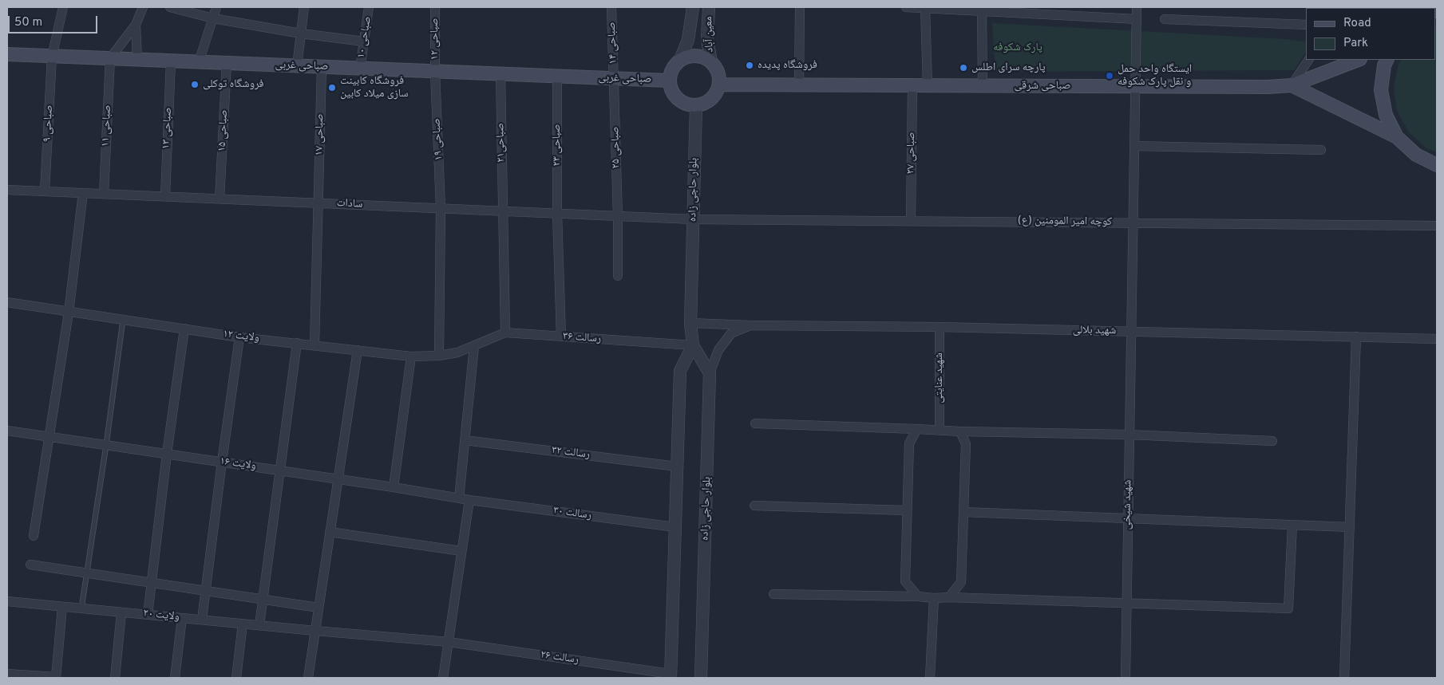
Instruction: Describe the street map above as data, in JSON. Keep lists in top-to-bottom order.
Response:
{
  "streets": {
    "main road": ["صباحی غربی", "صباحی شرقی"],
    "street": [
      "معین آباد",
      "صباحی ۱۰",
      "صباحی ۱۲",
      "صباحی ۱۴",
      "صباحی ۹",
      "صباحی ۱۱",
      "صباحی ۱۳",
      "صباحی ۱۵",
      "صباحی ۱۷",
      "صباحی ۱۹",
      "صباحی۲۱",
      "صباحی ۲۳",
      "صباحی ۲۵",
      "صباحی ۲۷",
      "بلوار حاجی زاده",
      "سادات",
      "کوچه امیر المومنین (ع)",
      "شهید بلالی",
      "ولایت ۱۲",
      "رسالت ۳۶",
      "شهید عنایتی",
      "رسالت ۳۲",
      "ولایت ۱۶",
      "شهید شیخی",
      "رسالت ۳۰",
      "ولایت ۲۰",
      "رسالت ۲۶"
    ]
  },
  "crossings": [
    ["معین آباد", "صباحی غربی"],
    ["معین آباد", "صباحی شرقی"],
    ["معین آباد", "بلوار حاجی زاده"],
    ["صباحی ۱۰", "صباحی غربی"],
    ["صباحی ۱۲", "صباحی غربی"],
    ["صباحی ۱۲", "صباحی ۱۹"],
    ["صباحی ۱۴", "صباحی غربی"],
    ["صباحی ۱۴", "صباحی ۲۵"],
    ["صباحی غربی", "صباحی شرقی"],
    ["صباحی غربی", "صباحی ۹"],
    ["صباحی غربی", "صباحی ۱۱"],
    ["صباحی غربی", "صباحی ۱۳"],
    ["صباحی غربی", "صباحی ۱۵"],
    ["صباحی غربی", "صباحی ۱۷"],
    ["صباحی غربی", "صباحی ۱۹"],
    ["صباحی غربی", "صباحی۲۱"],
    ["صباحی غربی", "صباحی ۲۳"],
    ["صباحی غربی", "صباحی ۲۵"],
    ["صباحی غربی", "بلوار حاجی زاده"],
    ["صباحی شرقی", "صباحی ۲۷"],
    ["صباحی شرقی", "بلوار حاجی زاده"],
    ["صباحی شرقی", "شهید شیخی"],
    ["صباحی ۹", "سادات"],
    ["صباحی ۱۱", "سادات"],
    ["صباحی ۱۳", "سادات"],
    ["صباحی ۱۵", "سادات"],
    ["صباحی ۱۷", "سادات"],
    ["صباحی ۱۷", "ولایت ۱۲"],
    ["صباحی ۱۹", "سادات"],
    ["صباحی ۱۹", "ولایت ۱۲"],
    ["صباحی۲۱", "سادات"],
    ["صباحی۲۱", "رسالت ۳۶"],
    ["صباحی ۲۳", "سادات"],
    ["صباحی ۲۳", "رسالت ۳۶"],
    ["صباحی ۲۵", "سادات"],
    ["صباحی ۲۷", "کوچه امیر المومنین (ع)"],
    ["بلوار حاجی زاده", "سادات"],
    ["بلوار حاجی زاده", "کوچه امیر المومنین (ع)"],
    ["بلوار حاجی زاده", "شهید بلالی"],
    ["بلوار حاجی زاده", "رسالت ۳۶"],
    ["سادات", "کوچه امیر المومنین (ع)"],
    ["کوچه امیر المومنین (ع)", "شهید شیخی"],
    ["شهید بلالی", "شهید عنایتی"],
    ["شهید بلالی", "شهید شیخی"],
    ["ولایت ۱۲", "رسالت ۳۶"],
    ["ولایت ۱۶", "رسالت ۳۰"],
    ["ولایت ۲۰", "رسالت ۲۶"]
  ],
  "parks": ["پارک شکوفه"],
  "places": [
    "فروشگاه پدیده",
    "پارچه سرای اطلس",
    "ایستگاه واحد حمل و نقل پارک شکوفه",
    "فروشگاه توکلی",
    "فروشگاه کابینت سازی میلاد کابین"
  ],
  "legend": ["Road", "Park"],
  "scale_bar": "50 m"
}
